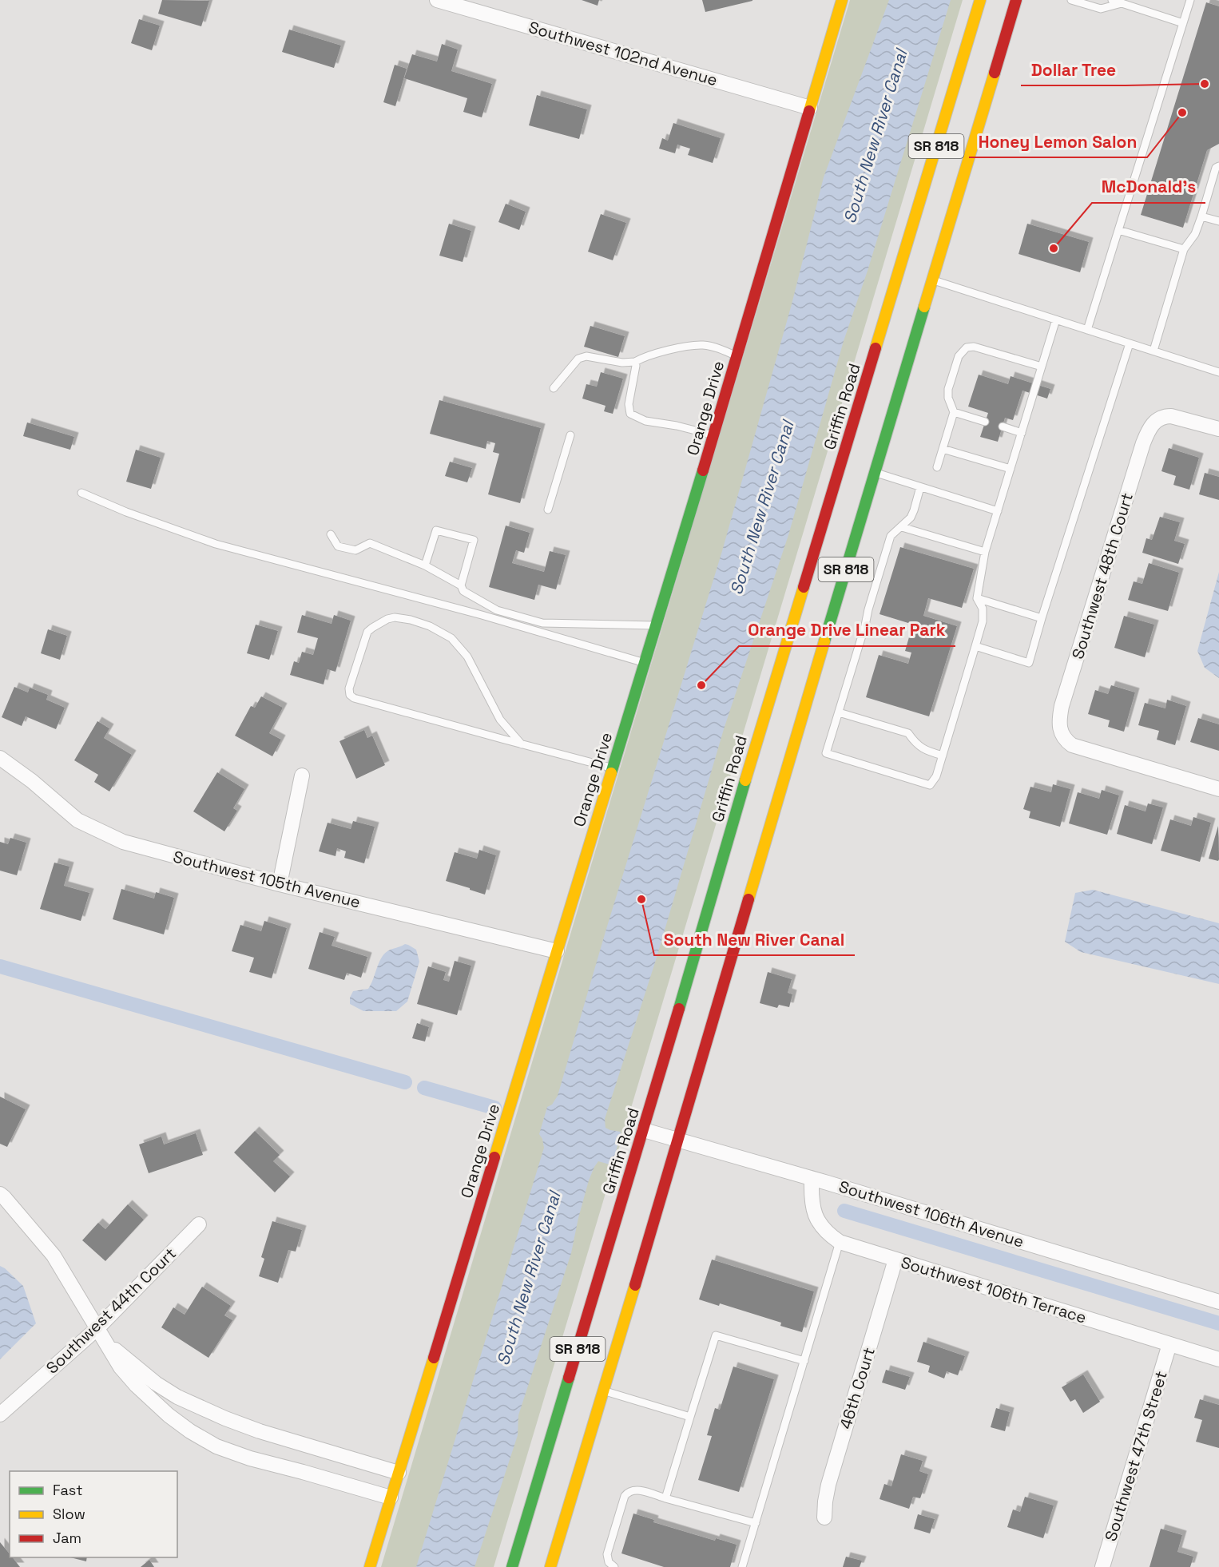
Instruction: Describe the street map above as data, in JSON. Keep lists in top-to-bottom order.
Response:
{
  "streets": {
    "main road": ["SR 818", "Griffin Road", "Orange Drive"],
    "street": [
      "Southwest 102nd Avenue",
      "Southwest 48th Court",
      "Southwest 105th Avenue",
      "Southwest 106th Avenue",
      "Southwest 106th Terrace",
      "Southwest 44th Court",
      "46th Court",
      "Southwest 47th Street"
    ]
  },
  "crossings": [
    ["Southwest 102nd Avenue", "Orange Drive"],
    ["SR 818", "Southwest 106th Avenue"],
    ["Griffin Road", "Southwest 106th Avenue"],
    ["Orange Drive", "Southwest 105th Avenue"],
    ["Southwest 106th Avenue", "Southwest 106th Terrace"],
    ["Southwest 106th Terrace", "46th Court"],
    ["Southwest 106th Terrace", "Southwest 47th Street"]
  ],
  "water": ["South New River Canal"],
  "places": [
    "Dollar Tree",
    "Honey Lemon Salon",
    "McDonald's",
    "Orange Drive Linear Park",
    "South New River Canal"
  ],
  "legend": ["Fast", "Slow", "Jam"]
}
